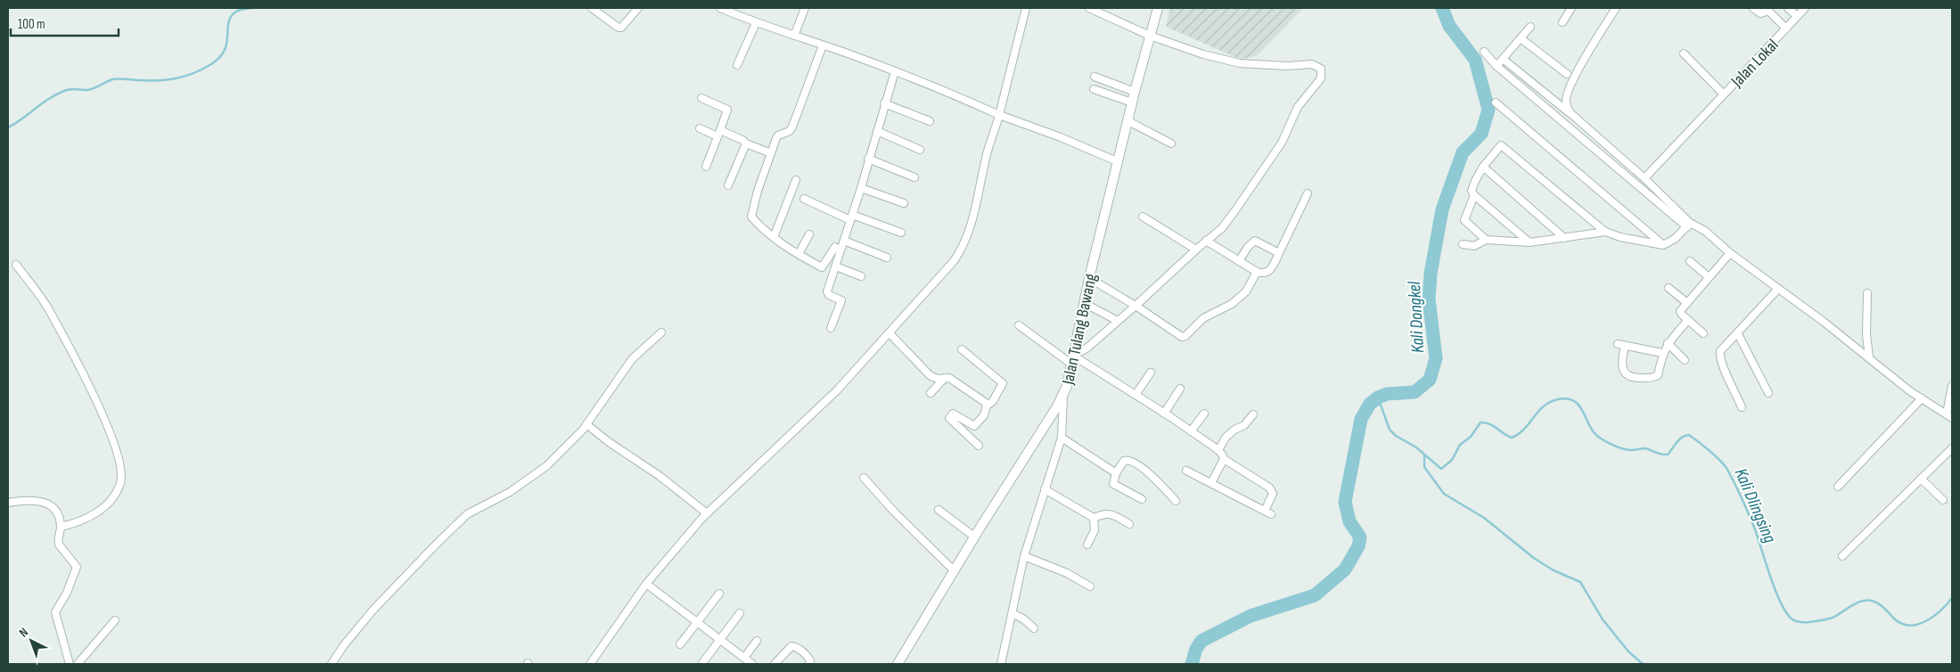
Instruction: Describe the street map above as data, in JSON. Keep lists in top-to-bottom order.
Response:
{
  "streets": {
    "street": ["Jalan Lokal", "Jalan Tulang Bawang"]
  },
  "water": ["Kali Dongkel", "Kali Dlingsing"],
  "scale_bar": "100 m",
  "north": "top left"
}
